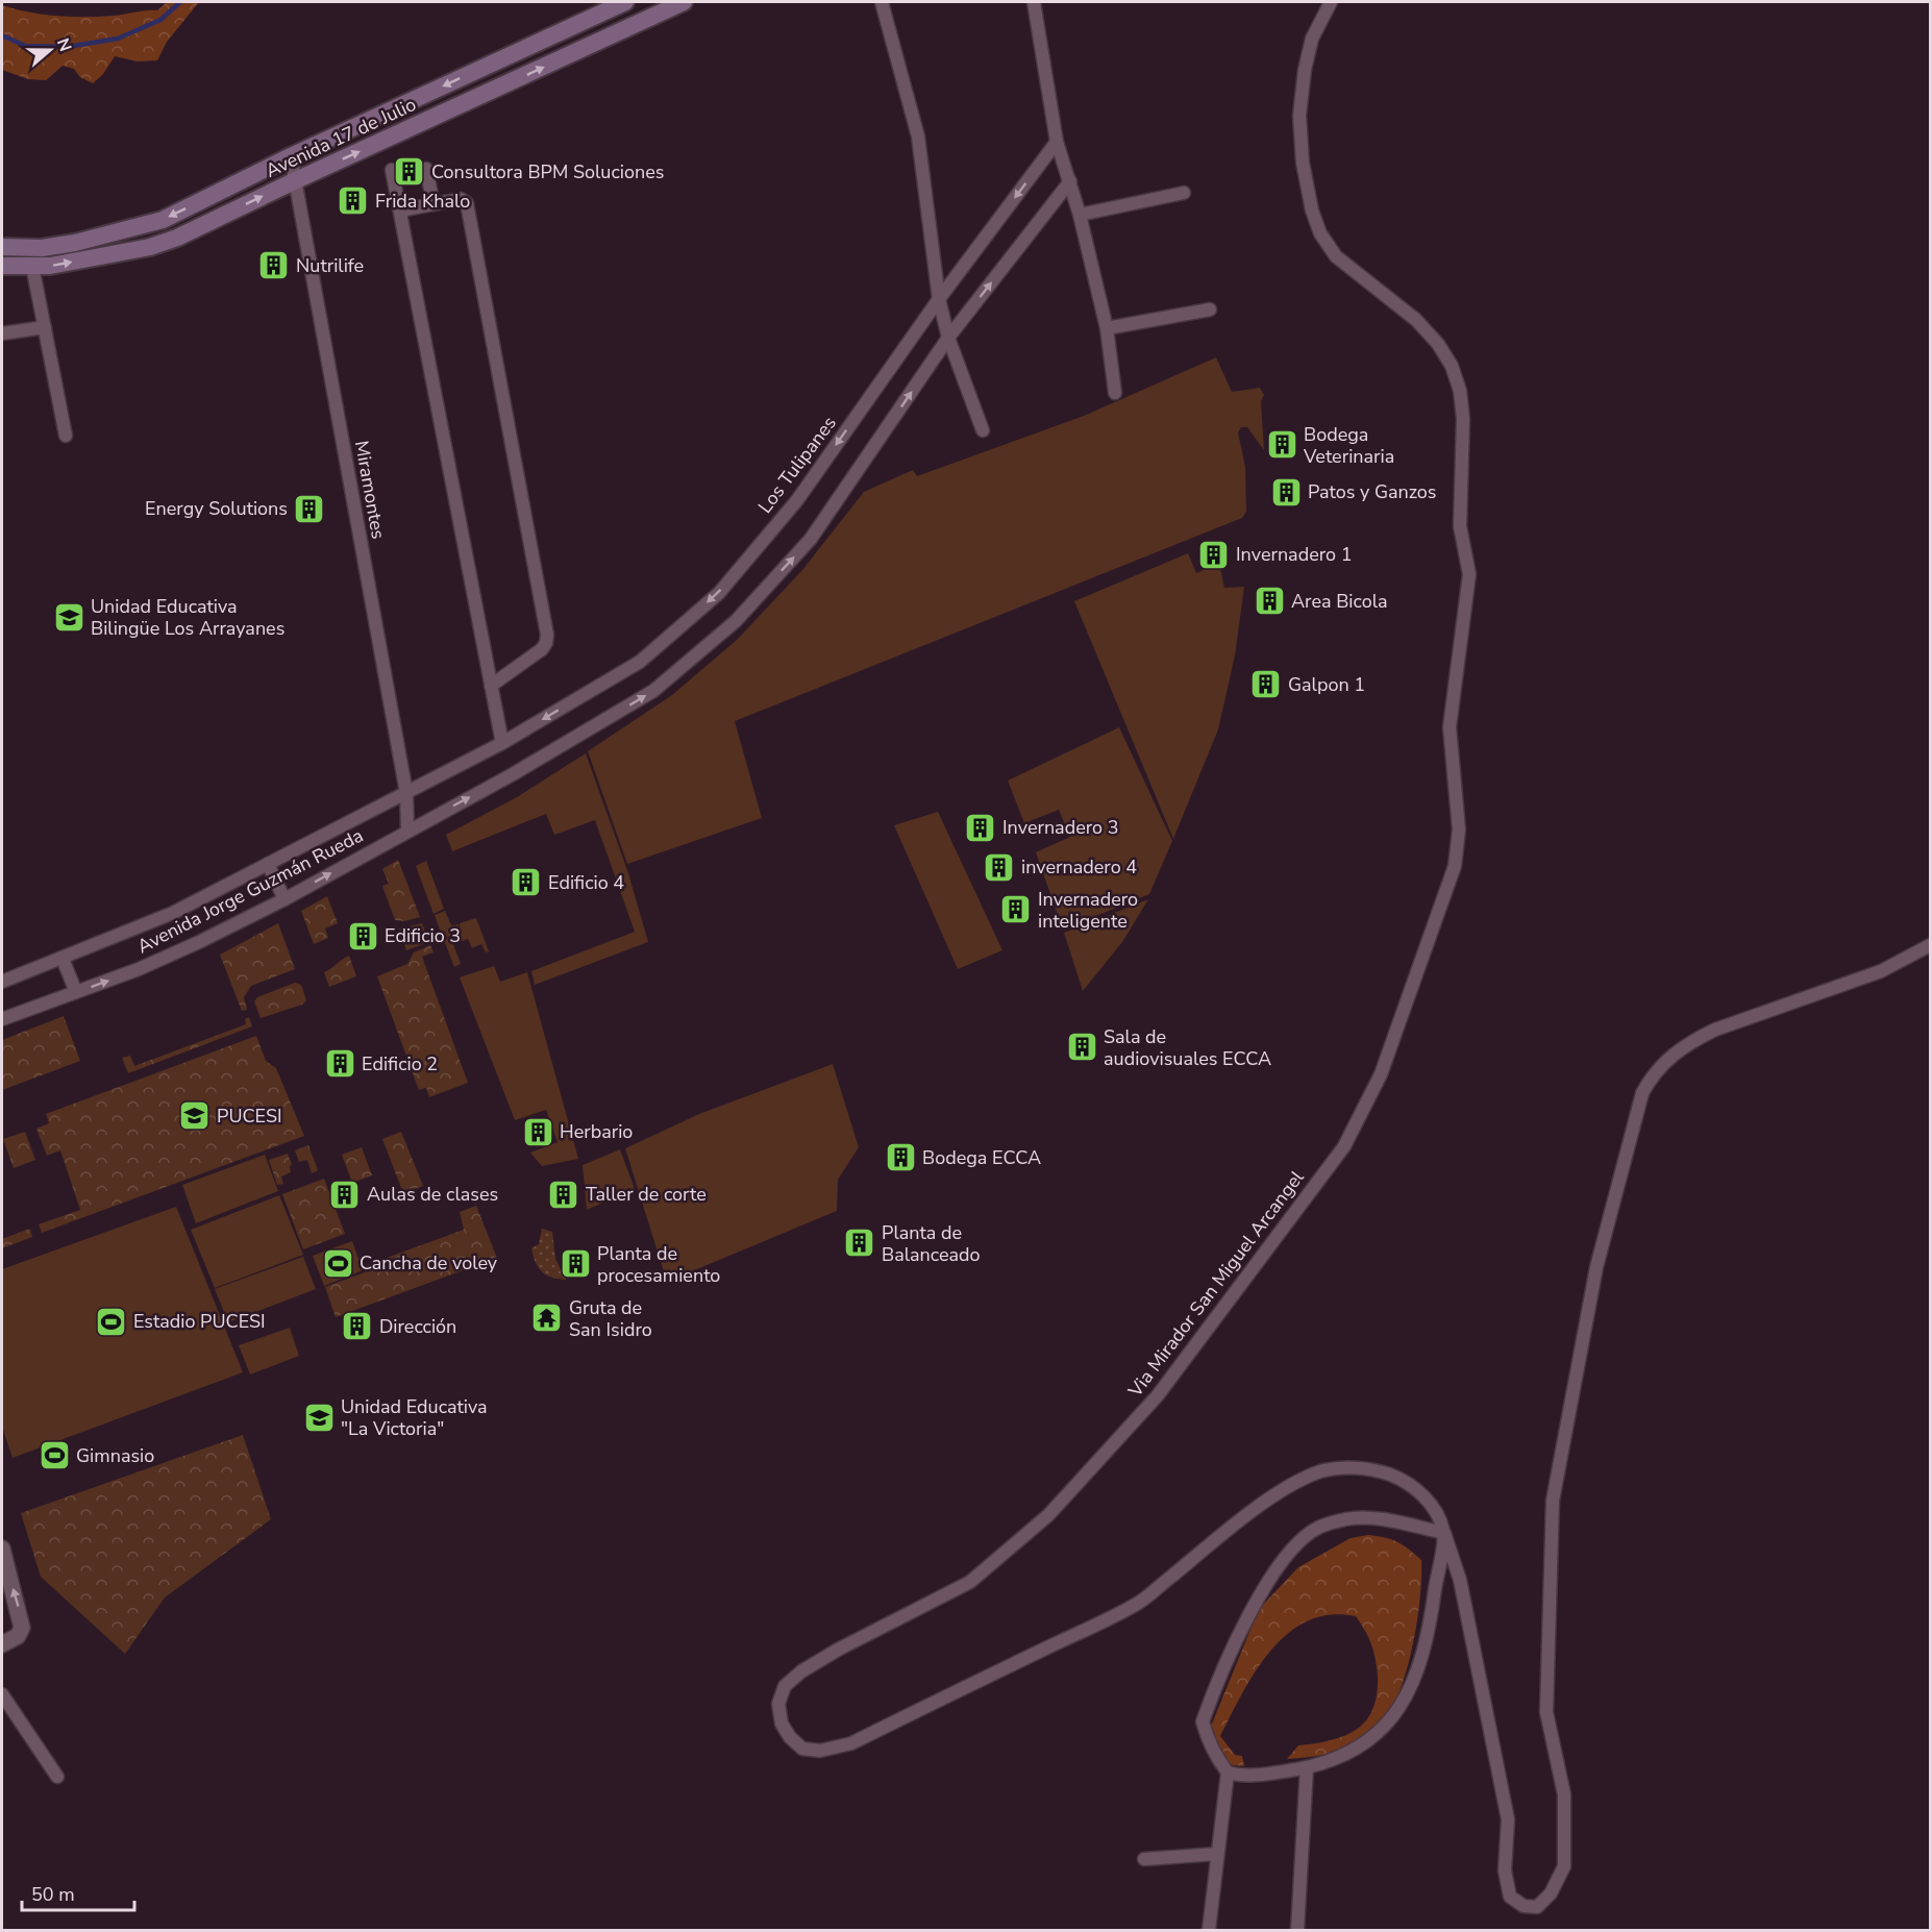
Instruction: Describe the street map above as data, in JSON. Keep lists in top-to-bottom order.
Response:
{
  "streets": {
    "main road": ["Avenida 17 de Julio"],
    "street": [
      "Los Tulipanes",
      "Miramontes",
      "Avenida Jorge Guzmán Rueda",
      "Via Mirador San Miguel Arcangel"
    ]
  },
  "crossings": [
    ["Avenida 17 de Julio", "Miramontes"],
    ["Los Tulipanes", "Miramontes"],
    ["Los Tulipanes", "Avenida Jorge Guzmán Rueda"],
    ["Miramontes", "Avenida Jorge Guzmán Rueda"]
  ],
  "places": {
    "building": [
      "Consultora BPM Soluciones",
      "Frida Khalo",
      "Nutrilife",
      "Bodega Veterinaria",
      "Patos y Ganzos",
      "Energy Solutions",
      "Invernadero 1",
      "Area Bicola",
      "Galpon 1",
      "Invernadero 3",
      "invernadero 4",
      "Edificio 4",
      "Invernadero inteligente",
      "Edificio 3",
      "Sala de audiovisuales ECCA",
      "Edificio 2",
      "Herbario",
      "Bodega ECCA",
      "Aulas de clases",
      "Taller de corte",
      "Planta de Balanceado",
      "Planta de procesamiento",
      "Dirección"
    ],
    "school or university": ["Unidad Educativa Bilingüe Los Arrayanes", "PUCESI", "Unidad Educativa \"La Victoria\""],
    "sports": ["Cancha de voley", "Estadio PUCESI", "Gimnasio"],
    "temple": ["Gruta de San Isidro"]
  },
  "scale_bar": "50 m",
  "north": "right"
}
